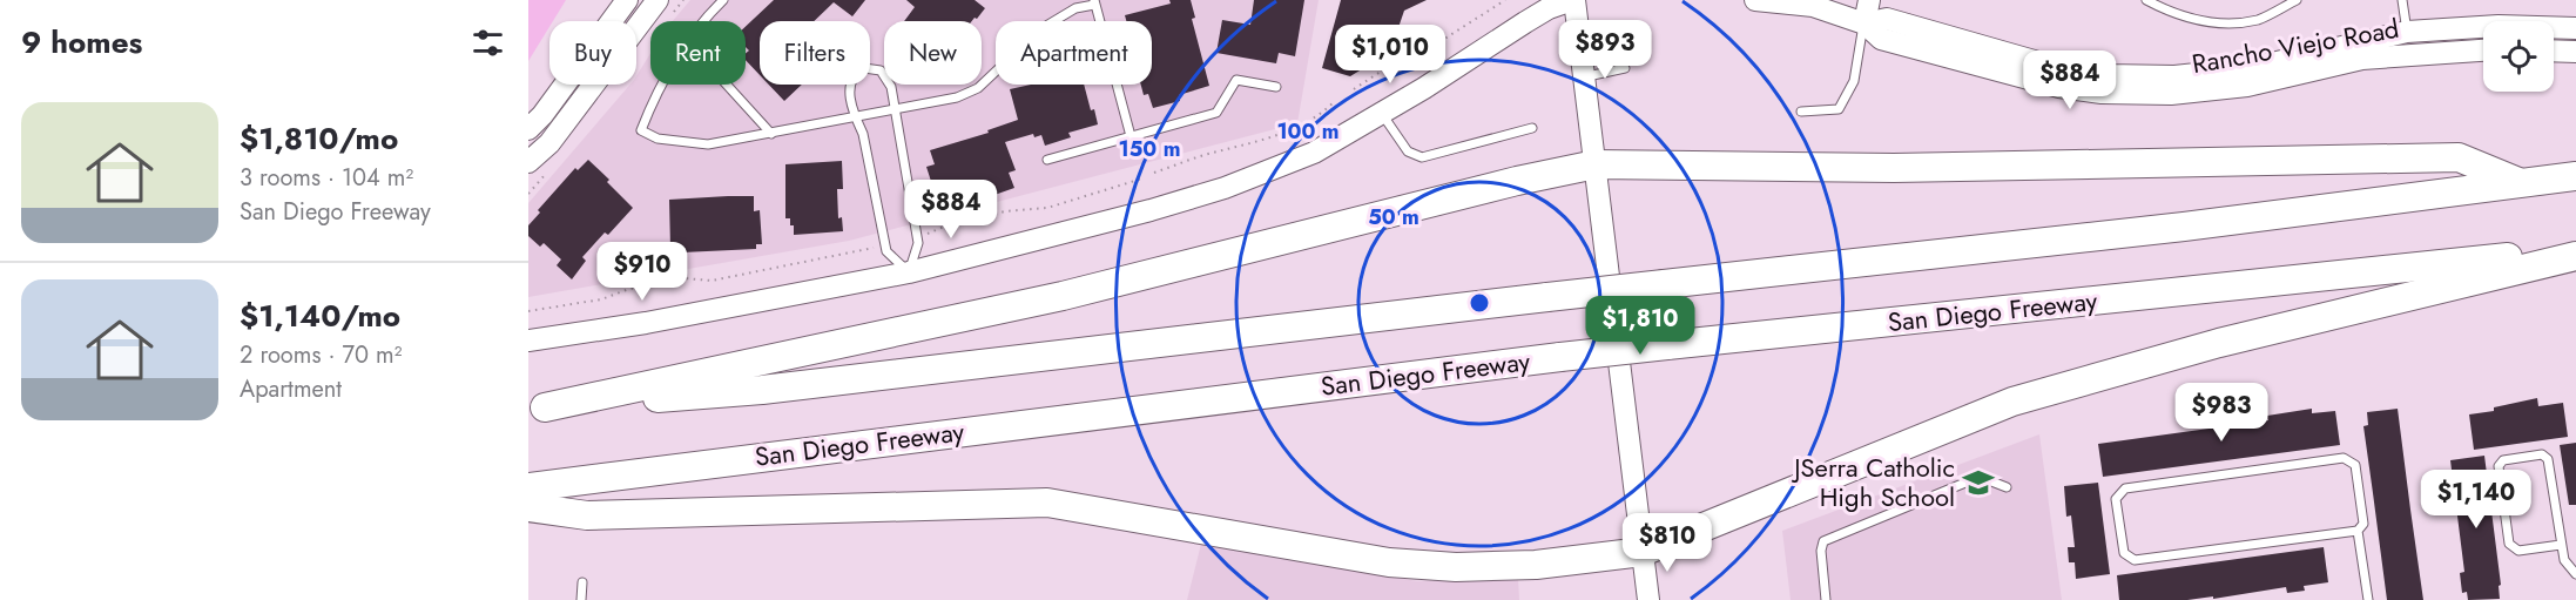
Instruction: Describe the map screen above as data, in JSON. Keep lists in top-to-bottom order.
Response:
{
  "streets": {
    "highway": ["San Diego Freeway"],
    "main road": ["Rancho Viejo Road"]
  },
  "places": {
    "school or university": ["JSerra Catholic High School"]
  },
  "page": {
    "heading": "9 homes",
    "price": [
      "$893",
      "$1,010",
      "$884",
      "$884",
      "$910",
      "$1,810",
      "$983",
      "$1,140",
      "$810"
    ],
    "chip": [
      "Buy",
      "Rent",
      "Filters",
      "New",
      "Apartment"
    ],
    "list": [
      {
        "name": "$1,810/mo",
        "note": "3 rooms · 104 m² · San Diego Freeway"
      },
      {
        "name": "$1,140/mo",
        "note": "2 rooms · 70 m² · Apartment"
      }
    ]
  },
  "rings": ["100 m", "150 m", "50 m"]
}
